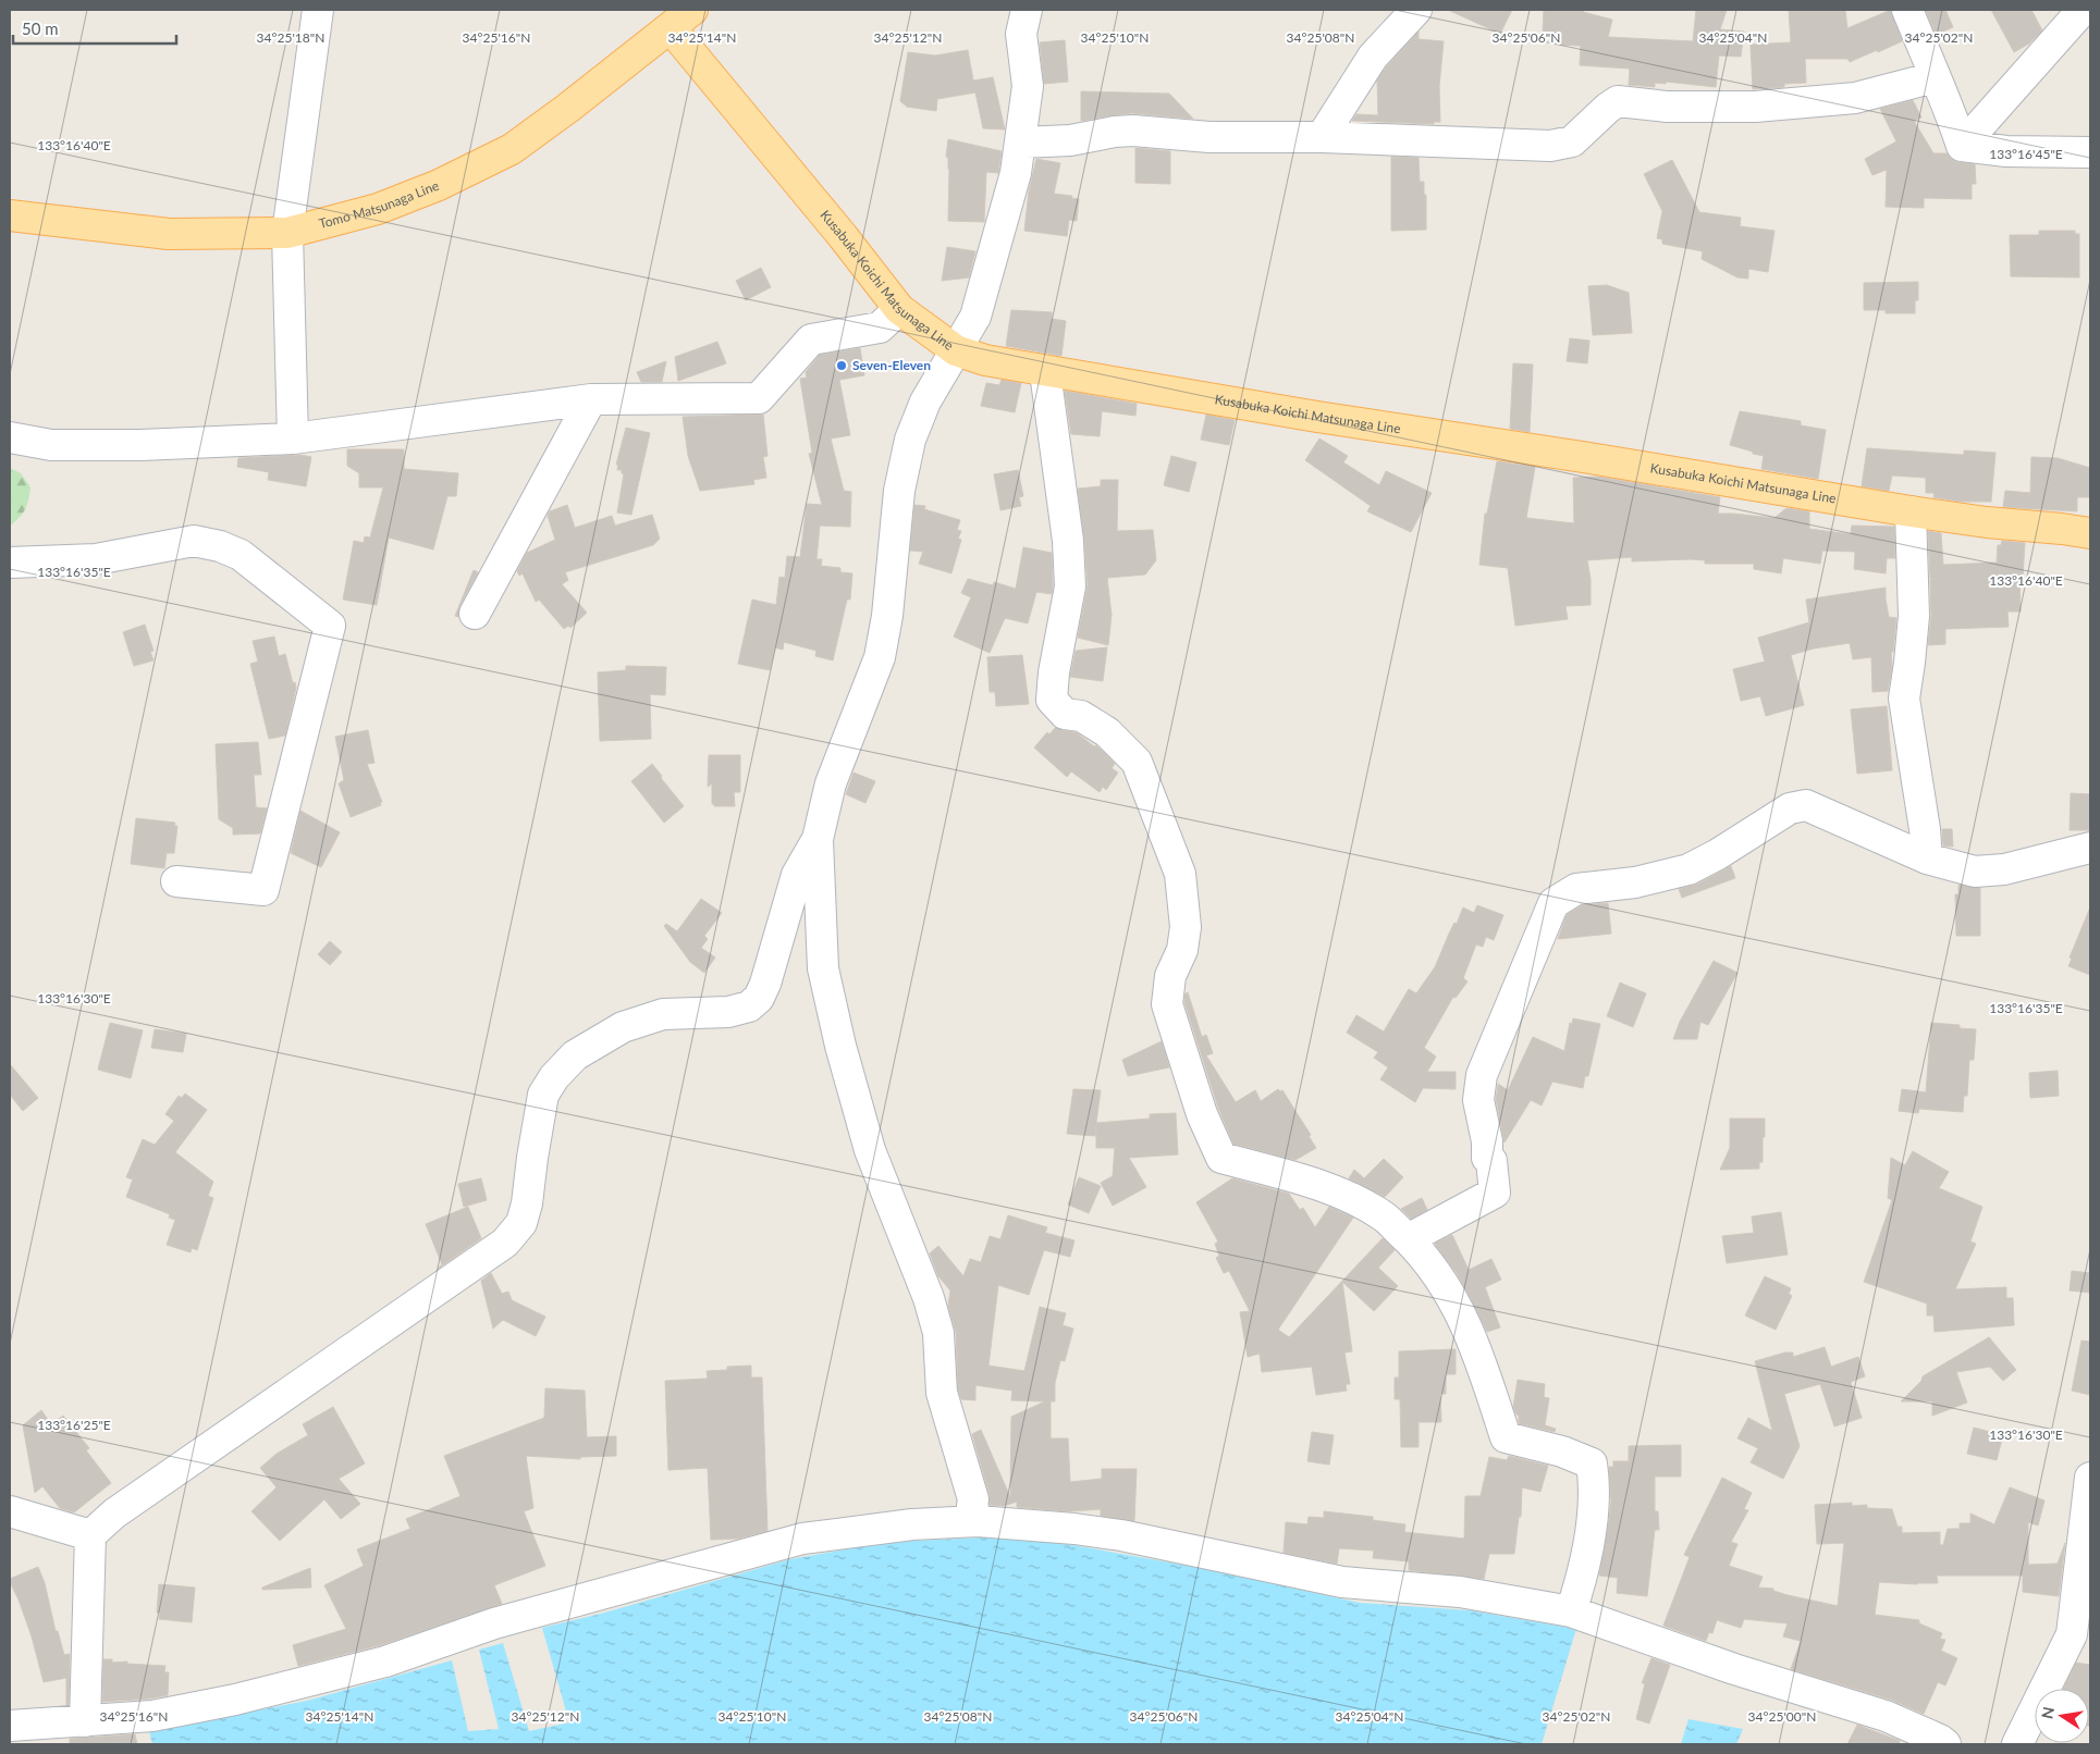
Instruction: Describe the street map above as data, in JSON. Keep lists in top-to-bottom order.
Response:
{
  "streets": {
    "main road": ["Tomo Matsunaga Line", "Kusabuka Koichi Matsunaga Line"]
  },
  "crossings": [
    ["Tomo Matsunaga Line", "Kusabuka Koichi Matsunaga Line"]
  ],
  "places": ["Seven-Eleven"],
  "scale_bar": "50 m",
  "north": "left",
  "coordinates": [
    "34°25'18\"N",
    "34°25'16\"N",
    "34°25'14\"N",
    "34°25'12\"N",
    "34°25'10\"N",
    "34°25'08\"N",
    "34°25'06\"N",
    "34°25'04\"N",
    "34°25'02\"N",
    "133°16'40\"E",
    "133°16'45\"E",
    "133°16'35\"E",
    "133°16'30\"E",
    "133°16'25\"E",
    "34°25'00\"N"
  ]
}
